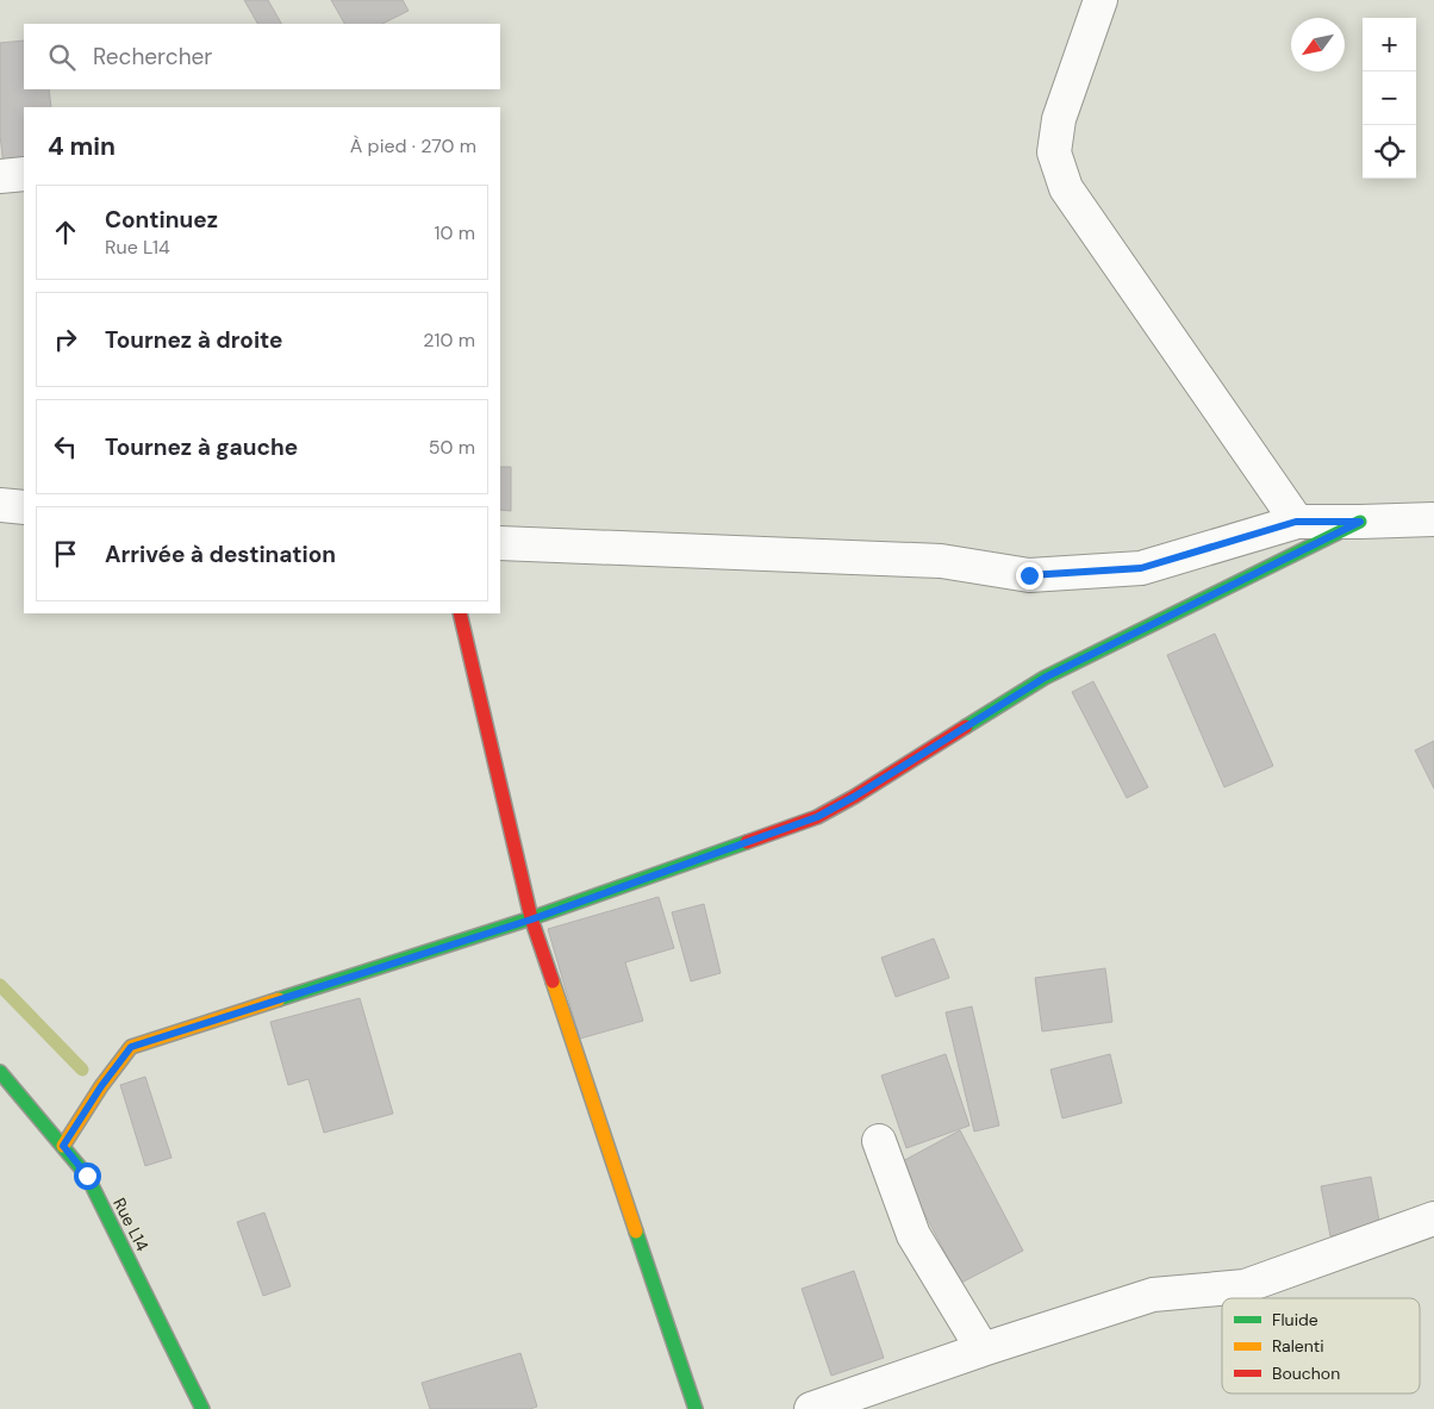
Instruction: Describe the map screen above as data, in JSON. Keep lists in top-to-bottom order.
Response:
{
  "streets": {
    "street": ["Rue L14"]
  },
  "legend": ["Fluide", "Ralenti", "Bouchon"],
  "north": "bottom left",
  "page": {
    "map_buttons": ["+", "−"],
    "search": "Rechercher",
    "heading": ["4 min", "À pied · 270 m"],
    "list": [
      ["Continuez", "Rue L14", "10 m"],
      ["Tournez à droite", "210 m"],
      ["Tournez à gauche", "50 m"],
      "Arrivée à destination"
    ]
  }
}
